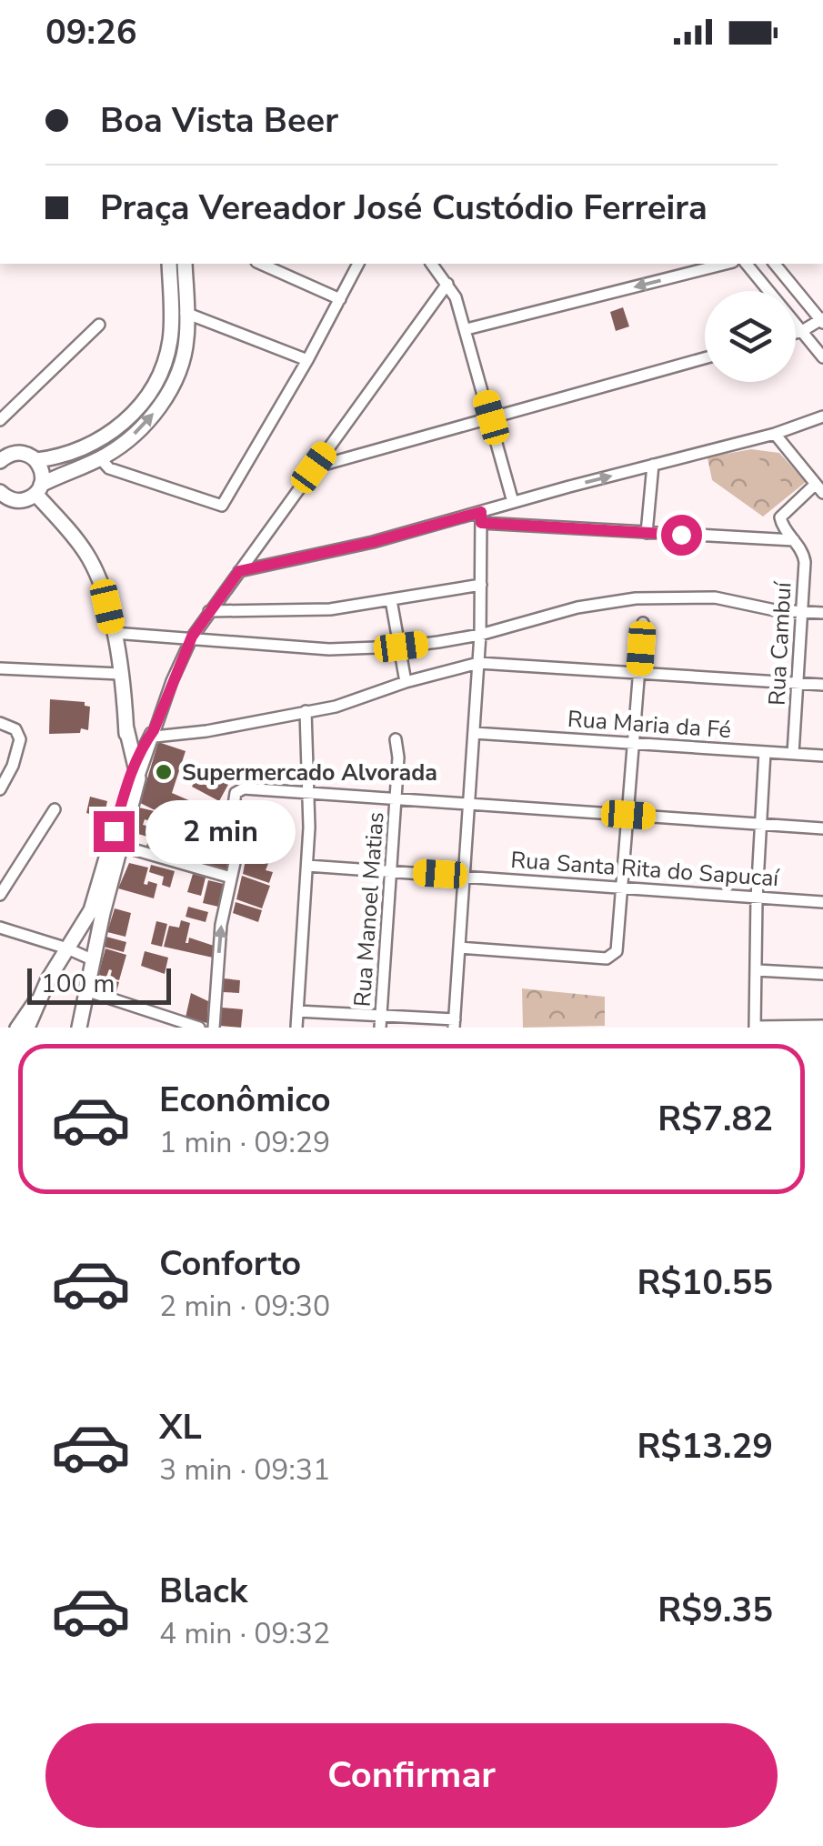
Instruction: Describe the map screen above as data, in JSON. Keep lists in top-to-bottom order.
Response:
{
  "streets": {
    "street": [
      "Rua Cambuí",
      "Rua Maria da Fé",
      "Rua Santa Rita do Sapucaí",
      "Rua Manoel Matias"
    ]
  },
  "crossings": [
    ["Rua Cambuí", "Rua Maria da Fé"],
    ["Rua Santa Rita do Sapucaí", "Rua Manoel Matias"]
  ],
  "places": ["Supermercado Alvorada"],
  "scale_bar": "100 m",
  "page": {
    "status": "09:26",
    "banner": ["Boa Vista Beer", "Praça Vereador José Custódio Ferreira"],
    "bubble": "2 min",
    "scale": "100 m",
    "list": [
      {
        "name": "Econômico",
        "note": "1 min · 09:29",
        "value": "R$7.82"
      },
      {
        "name": "Conforto",
        "note": "2 min · 09:30",
        "value": "R$10.55"
      },
      {
        "name": "XL",
        "note": "3 min · 09:31",
        "value": "R$13.29"
      },
      {
        "name": "Black",
        "note": "4 min · 09:32",
        "value": "R$9.35"
      }
    ],
    "buttons": "Confirmar"
  }
}
